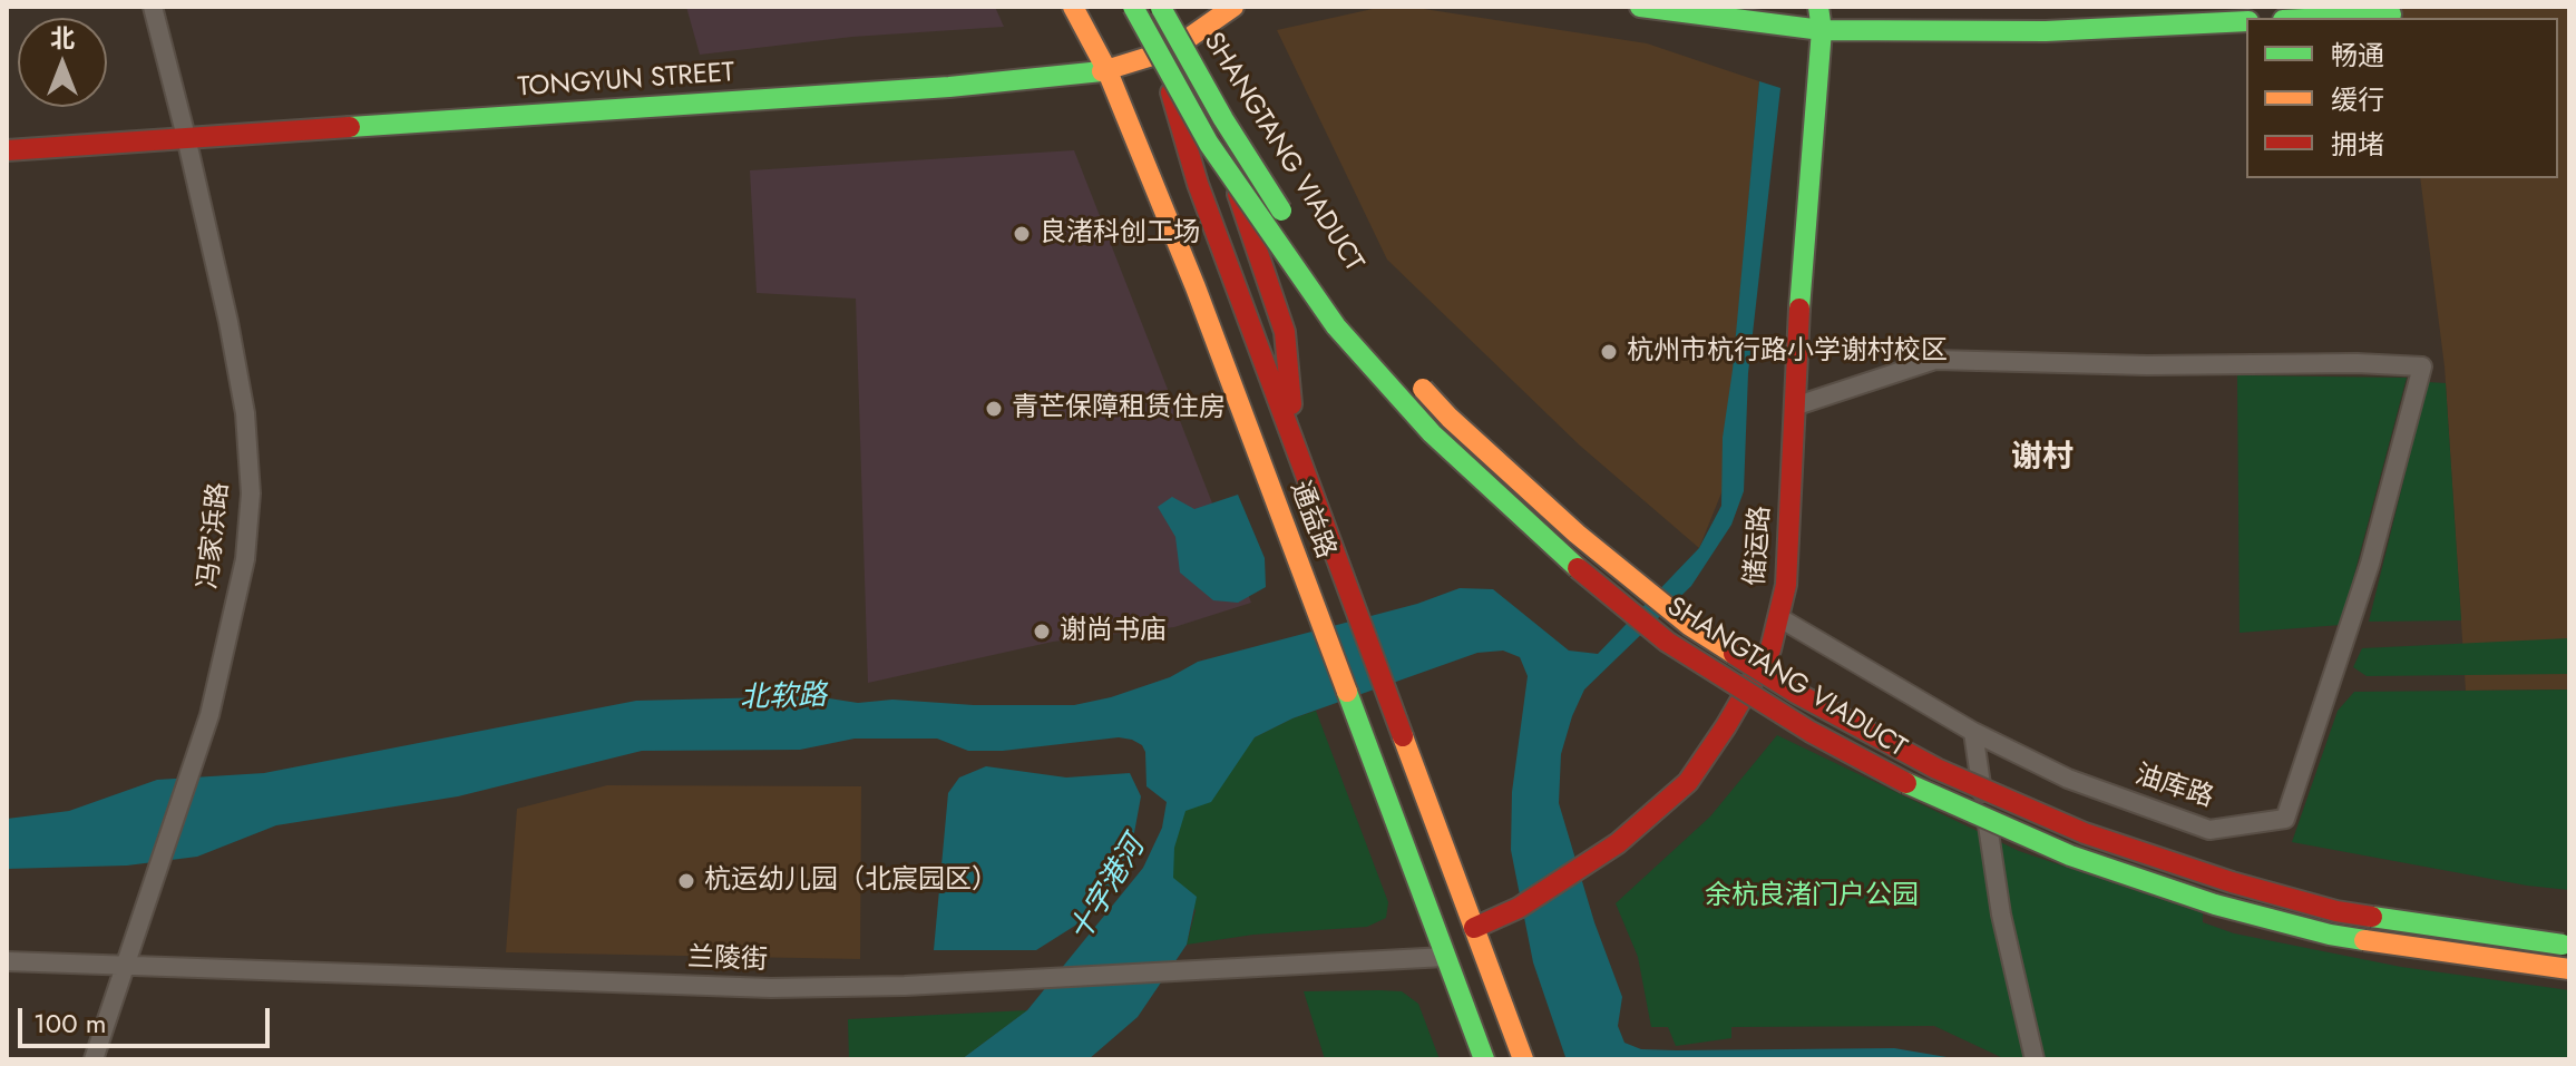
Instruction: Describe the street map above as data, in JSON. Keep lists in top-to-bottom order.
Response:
{
  "streets": {
    "main road": [
      "TONGYUN STREET",
      "SHANGTANG VIADUCT",
      "通益路",
      "储运路"
    ],
    "street": ["冯家浜路", "油库路", "兰陵街"]
  },
  "crossings": [
    ["TONGYUN STREET", "通益路"],
    ["TONGYUN STREET", "冯家浜路"],
    ["通益路", "储运路"],
    ["通益路", "兰陵街"],
    ["冯家浜路", "兰陵街"],
    ["储运路", "油库路"]
  ],
  "districts": ["谢村"],
  "water": ["北软路", "十字港河"],
  "parks": ["余杭良渚门户公园"],
  "places": [
    "良渚科创工场",
    "杭州市杭行路小学谢村校区",
    "青芒保障租赁住房",
    "谢尚书庙",
    "杭运幼儿园（北宸园区）"
  ],
  "legend": ["畅通", "缓行", "拥堵"],
  "scale_bar": "100 m",
  "north": "top"
}
